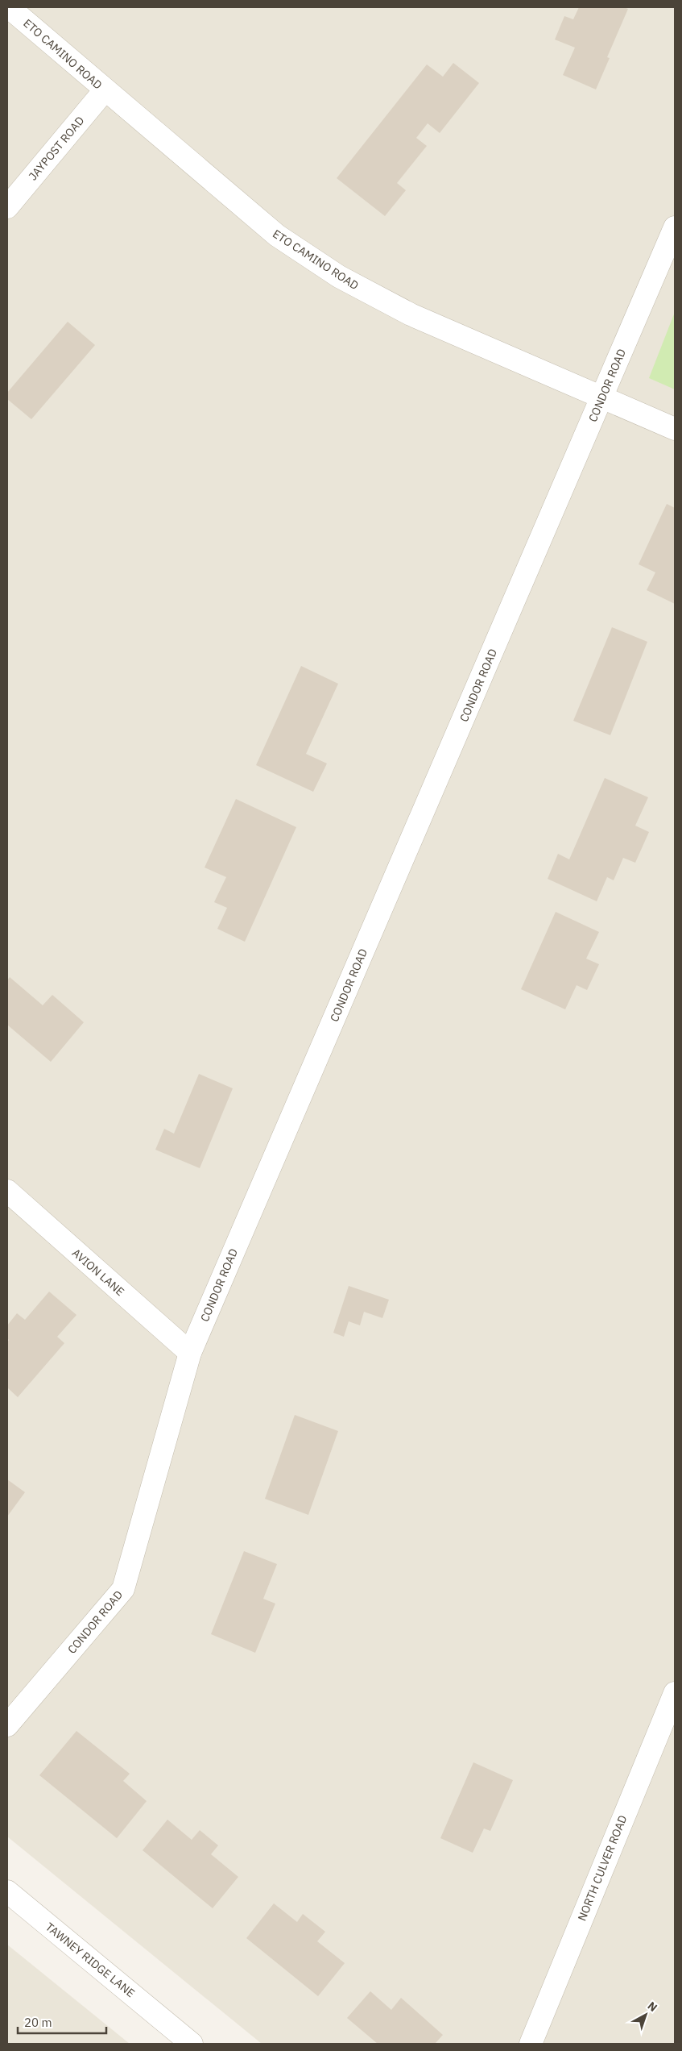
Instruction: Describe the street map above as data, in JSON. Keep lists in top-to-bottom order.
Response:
{
  "streets": {
    "street": [
      "ETO CAMINO ROAD",
      "JAYPOST ROAD",
      "CONDOR ROAD",
      "AVION LANE",
      "NORTH CULVER ROAD",
      "TAWNEY RIDGE LANE"
    ]
  },
  "crossings": [
    ["ETO CAMINO ROAD", "JAYPOST ROAD"],
    ["ETO CAMINO ROAD", "CONDOR ROAD"],
    ["CONDOR ROAD", "AVION LANE"]
  ],
  "scale_bar": "20 m",
  "north": "top right"
}
